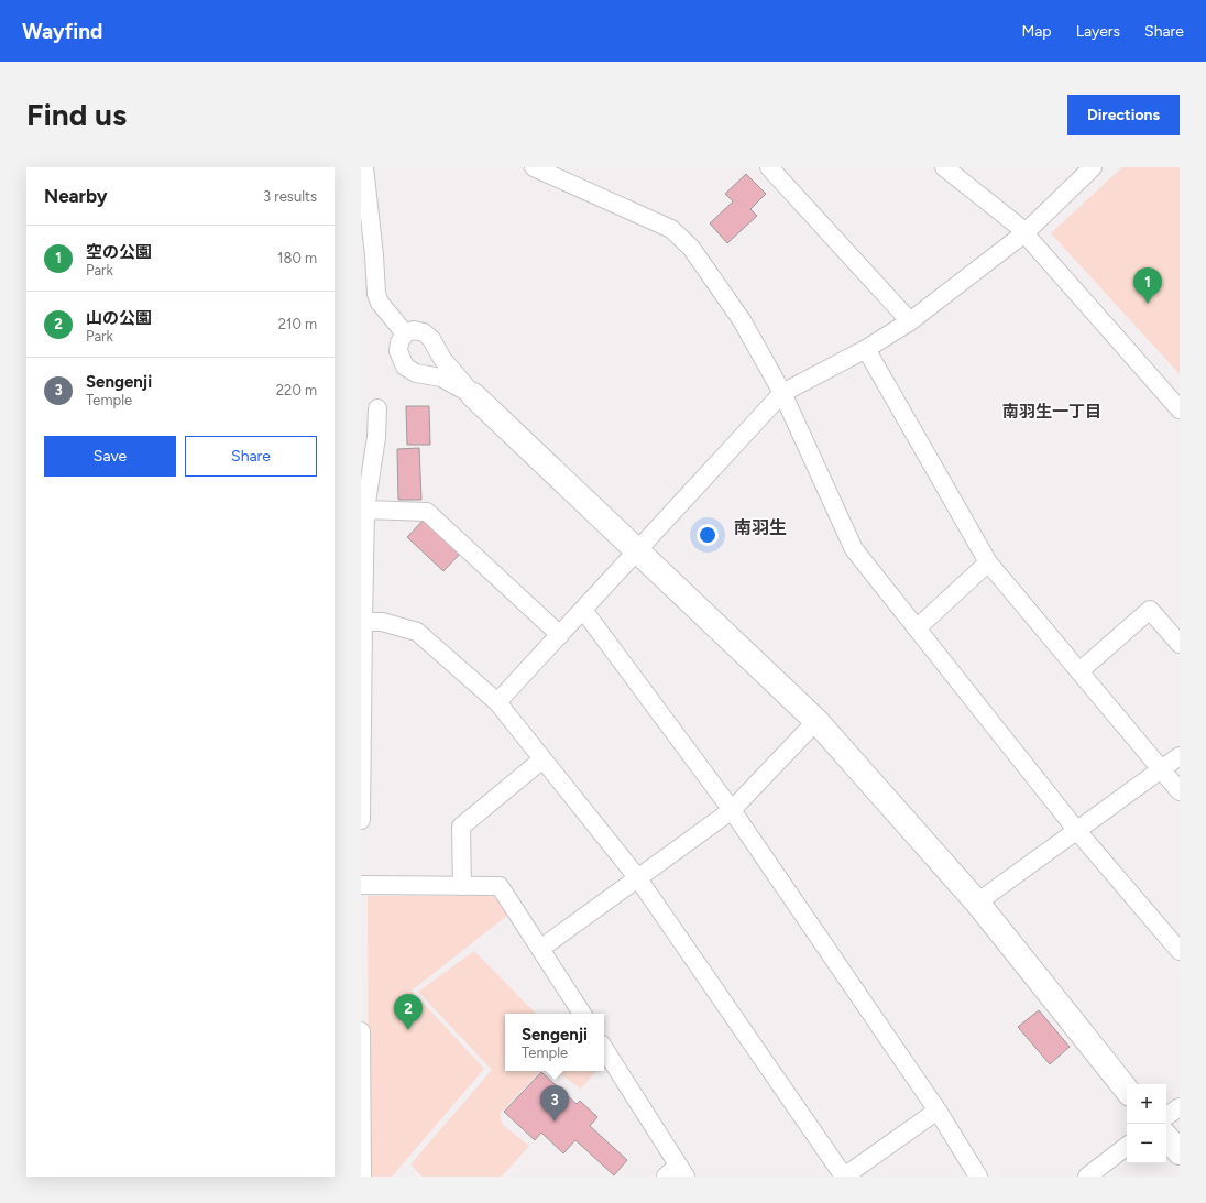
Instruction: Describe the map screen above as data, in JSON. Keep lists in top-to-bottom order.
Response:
{
  "districts": ["南羽生一丁目", "南羽生"],
  "page": {
    "header": "Wayfind",
    "nav": ["Map", "Layers", "Share"],
    "buttons": [
      "Directions",
      ["Save", "Share"]
    ],
    "title": "Find us",
    "heading": ["Nearby", "3 results"],
    "list": [
      {
        "mark": "1",
        "name": "空の公園",
        "note": "Park",
        "value": "180 m"
      },
      {
        "mark": "2",
        "name": "山の公園",
        "note": "Park",
        "value": "210 m"
      },
      {
        "mark": "3",
        "name": "Sengenji",
        "note": "Temple",
        "value": "220 m"
      }
    ],
    "pins": ["1", "2", "3"],
    "popup": ["Sengenji", "Temple"],
    "map_buttons": ["+", "−"]
  }
}
